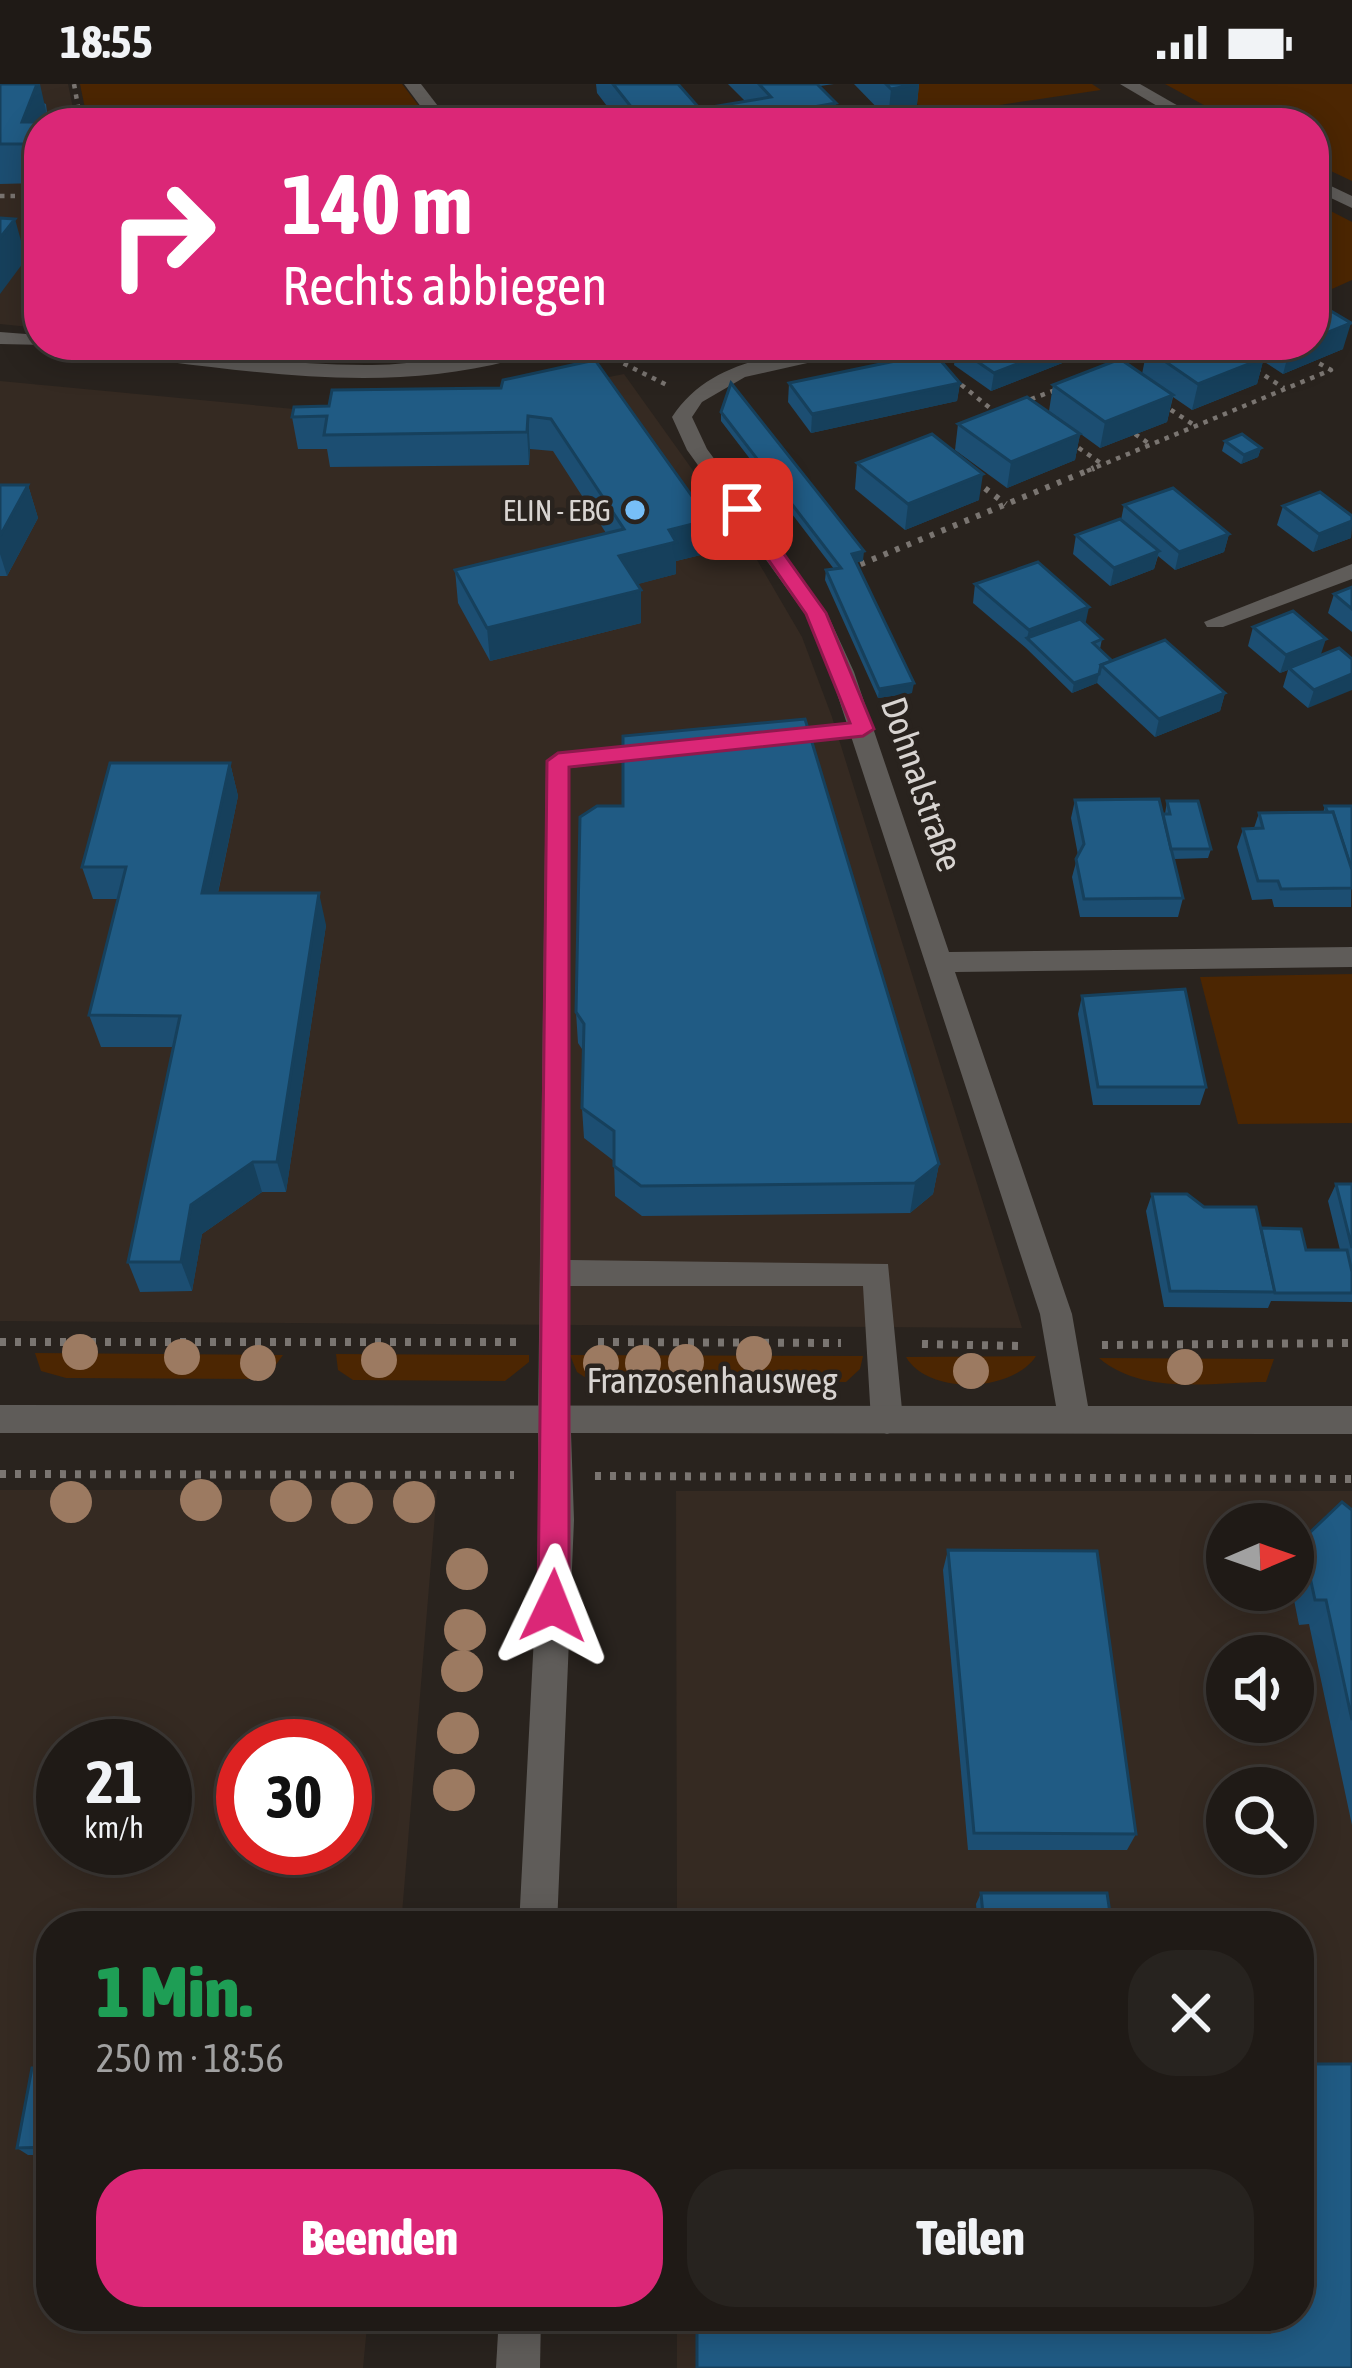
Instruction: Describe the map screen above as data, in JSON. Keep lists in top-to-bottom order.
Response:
{
  "streets": {
    "street": ["Dohnalstraße", "Franzosenhausweg"]
  },
  "crossings": [
    ["Dohnalstraße", "Franzosenhausweg"]
  ],
  "places": ["ELIN - EBG"],
  "north": "right",
  "page": {
    "status": "18:55",
    "turn": ["140 m", "Rechts abbiegen"],
    "speed": "21 km/h",
    "limit": "30",
    "heading": ["1 Min.", "250 m · 18:56"],
    "buttons": ["Beenden", "Teilen"]
  }
}
